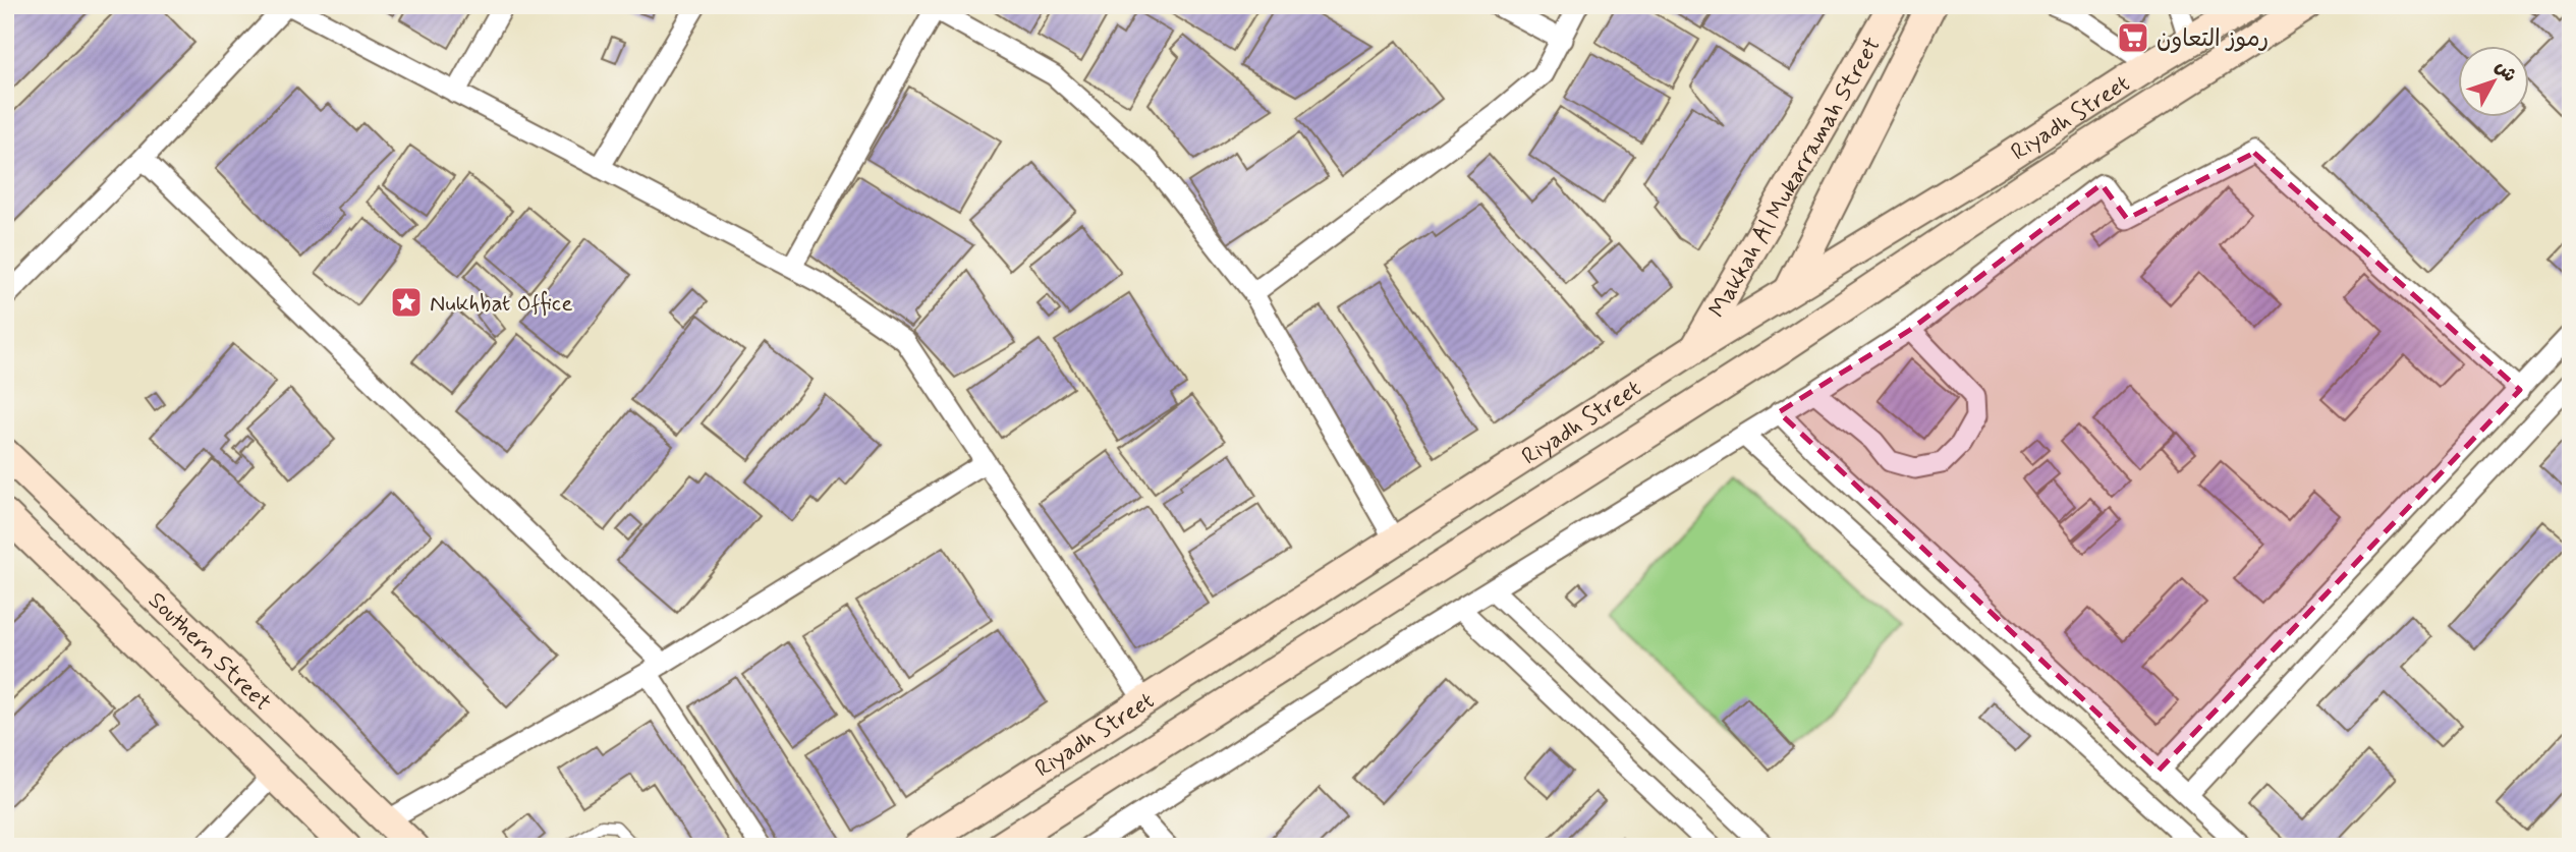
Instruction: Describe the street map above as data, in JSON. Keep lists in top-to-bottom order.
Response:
{
  "streets": {
    "main road": ["Riyadh Street", "Makkah Al Mukarramah Street", "Southern Street"]
  },
  "crossings": [
    ["Riyadh Street", "Makkah Al Mukarramah Street"]
  ],
  "places": {
    "supermarket": ["رموز التعاون"],
    "place": ["Nukhbat Office"]
  },
  "north": "top right"
}
